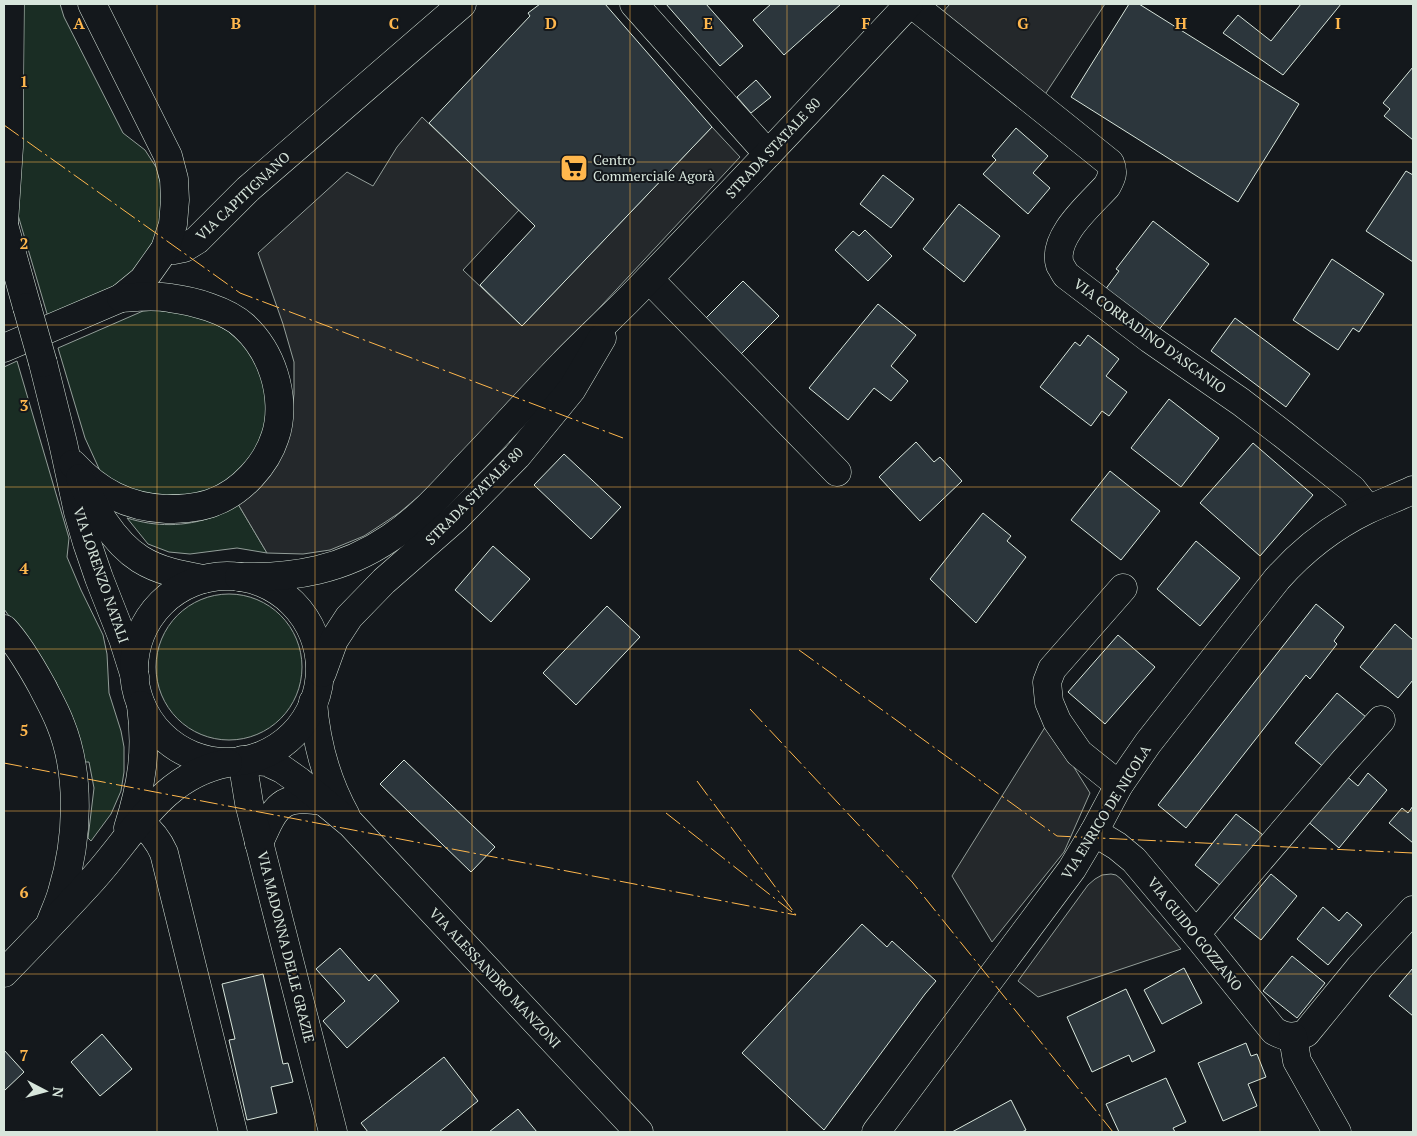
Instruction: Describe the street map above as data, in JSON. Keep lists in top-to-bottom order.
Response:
{
  "streets": {
    "street": [
      "STRADA STATALE 80",
      "VIA CAPITIGNANO",
      "VIA CORRADINO D'ASCANIO",
      "VIA LORENZO NATALI",
      "VIA ENRICO DE NICOLA",
      "VIA GUIDO GOZZANO",
      "VIA MADONNA DELLE GRAZIE",
      "VIA ALESSANDRO MANZONI"
    ]
  },
  "crossings": [
    ["STRADA STATALE 80", "VIA CORRADINO D'ASCANIO"],
    ["STRADA STATALE 80", "VIA LORENZO NATALI"],
    ["STRADA STATALE 80", "VIA ALESSANDRO MANZONI"],
    ["VIA CORRADINO D'ASCANIO", "VIA ENRICO DE NICOLA"],
    ["VIA ENRICO DE NICOLA", "VIA GUIDO GOZZANO"],
    ["VIA MADONNA DELLE GRAZIE", "VIA ALESSANDRO MANZONI"]
  ],
  "places": {
    "supermarket": ["Centro Commerciale Agorà"]
  },
  "north": "right",
  "grid": {
    "columns": [
      "A",
      "B",
      "C",
      "D",
      "E",
      "F",
      "G",
      "H",
      "I"
    ],
    "rows": [
      "1",
      "2",
      "3",
      "4",
      "5",
      "6",
      "7"
    ]
  }
}
